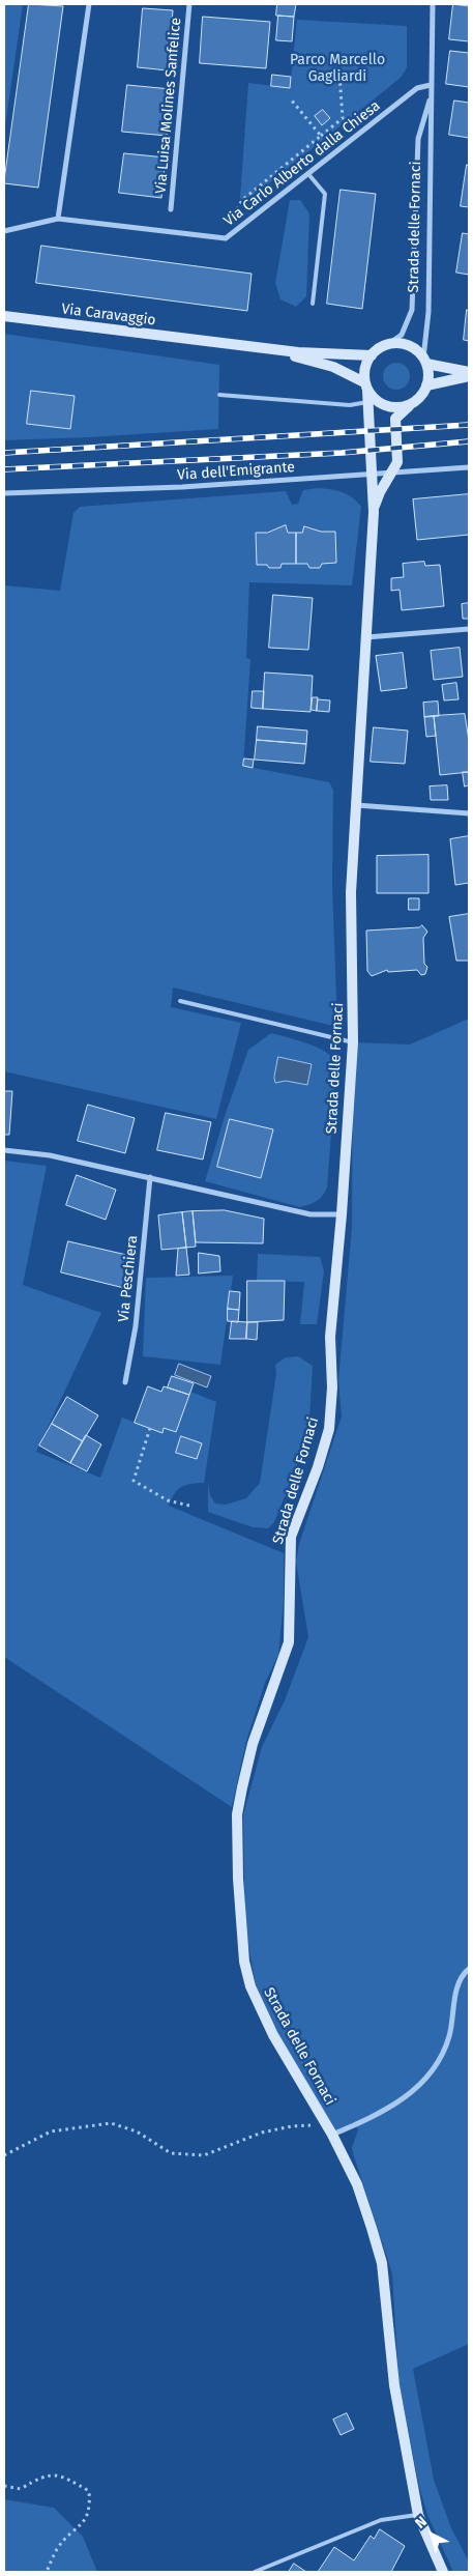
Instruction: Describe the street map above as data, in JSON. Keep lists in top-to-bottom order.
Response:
{
  "streets": {
    "street": [
      "Via Luisa Molines Sanfelice",
      "Via Carlo Alberto dalla Chiesa",
      "Strada delle Fornaci",
      "Via Caravaggio",
      "Via dell'Emigrante",
      "Via Peschiera"
    ]
  },
  "crossings": [
    ["Via Carlo Alberto dalla Chiesa", "Strada delle Fornaci"],
    ["Strada delle Fornaci", "Via Caravaggio"],
    ["Strada delle Fornaci", "Via dell'Emigrante"]
  ],
  "parks": ["Parco Marcello Gagliardi"],
  "north": "top left"
}
